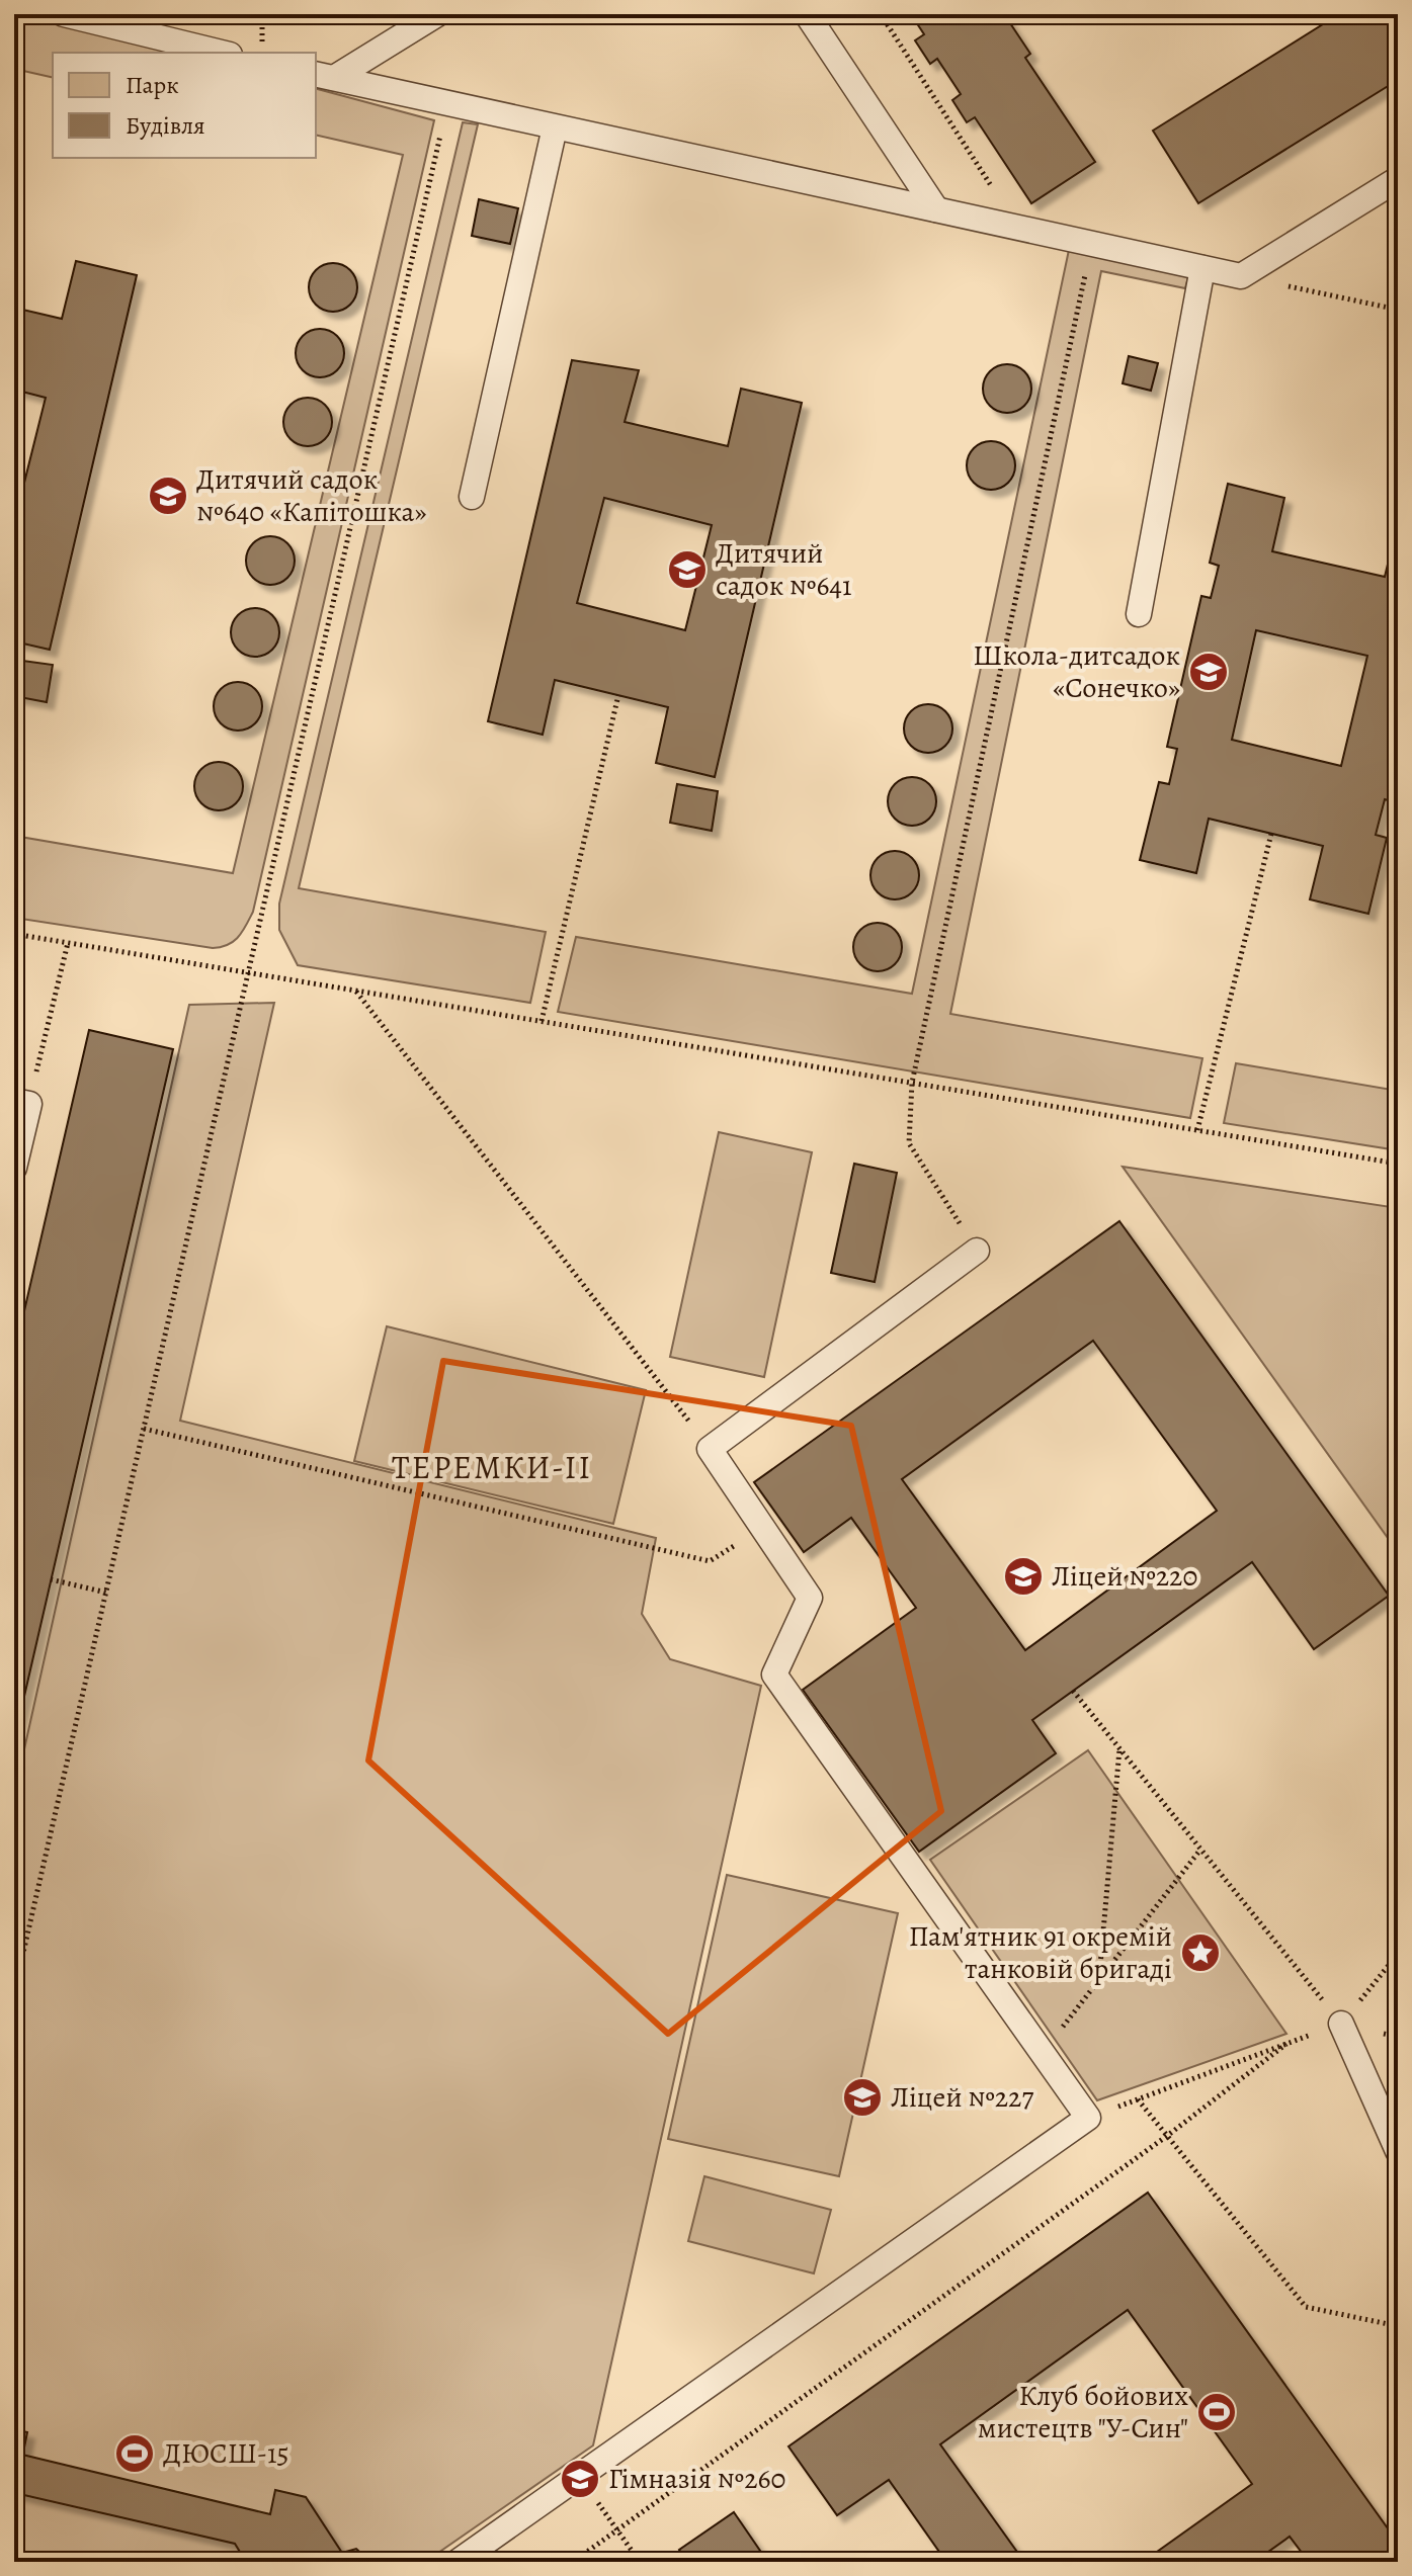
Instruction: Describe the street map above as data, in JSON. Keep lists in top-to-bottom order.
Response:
{
  "districts": ["ТЕРЕМКИ-ІІ"],
  "places": {
    "school or university": [
      "Дитячий садок №640 «Капітошка»",
      "Дитячий садок №641",
      "Школа-дитсадок «Сонечко»",
      "Ліцей №220",
      "Ліцей №227",
      "Гімназія №260"
    ],
    "place": ["Пам'ятник 91 окремій танковій бригаді"],
    "sports": ["Клуб бойових мистецтв \"У-Син\"", "ДЮСШ-15"]
  },
  "legend": ["Парк", "Будівля"]
}
